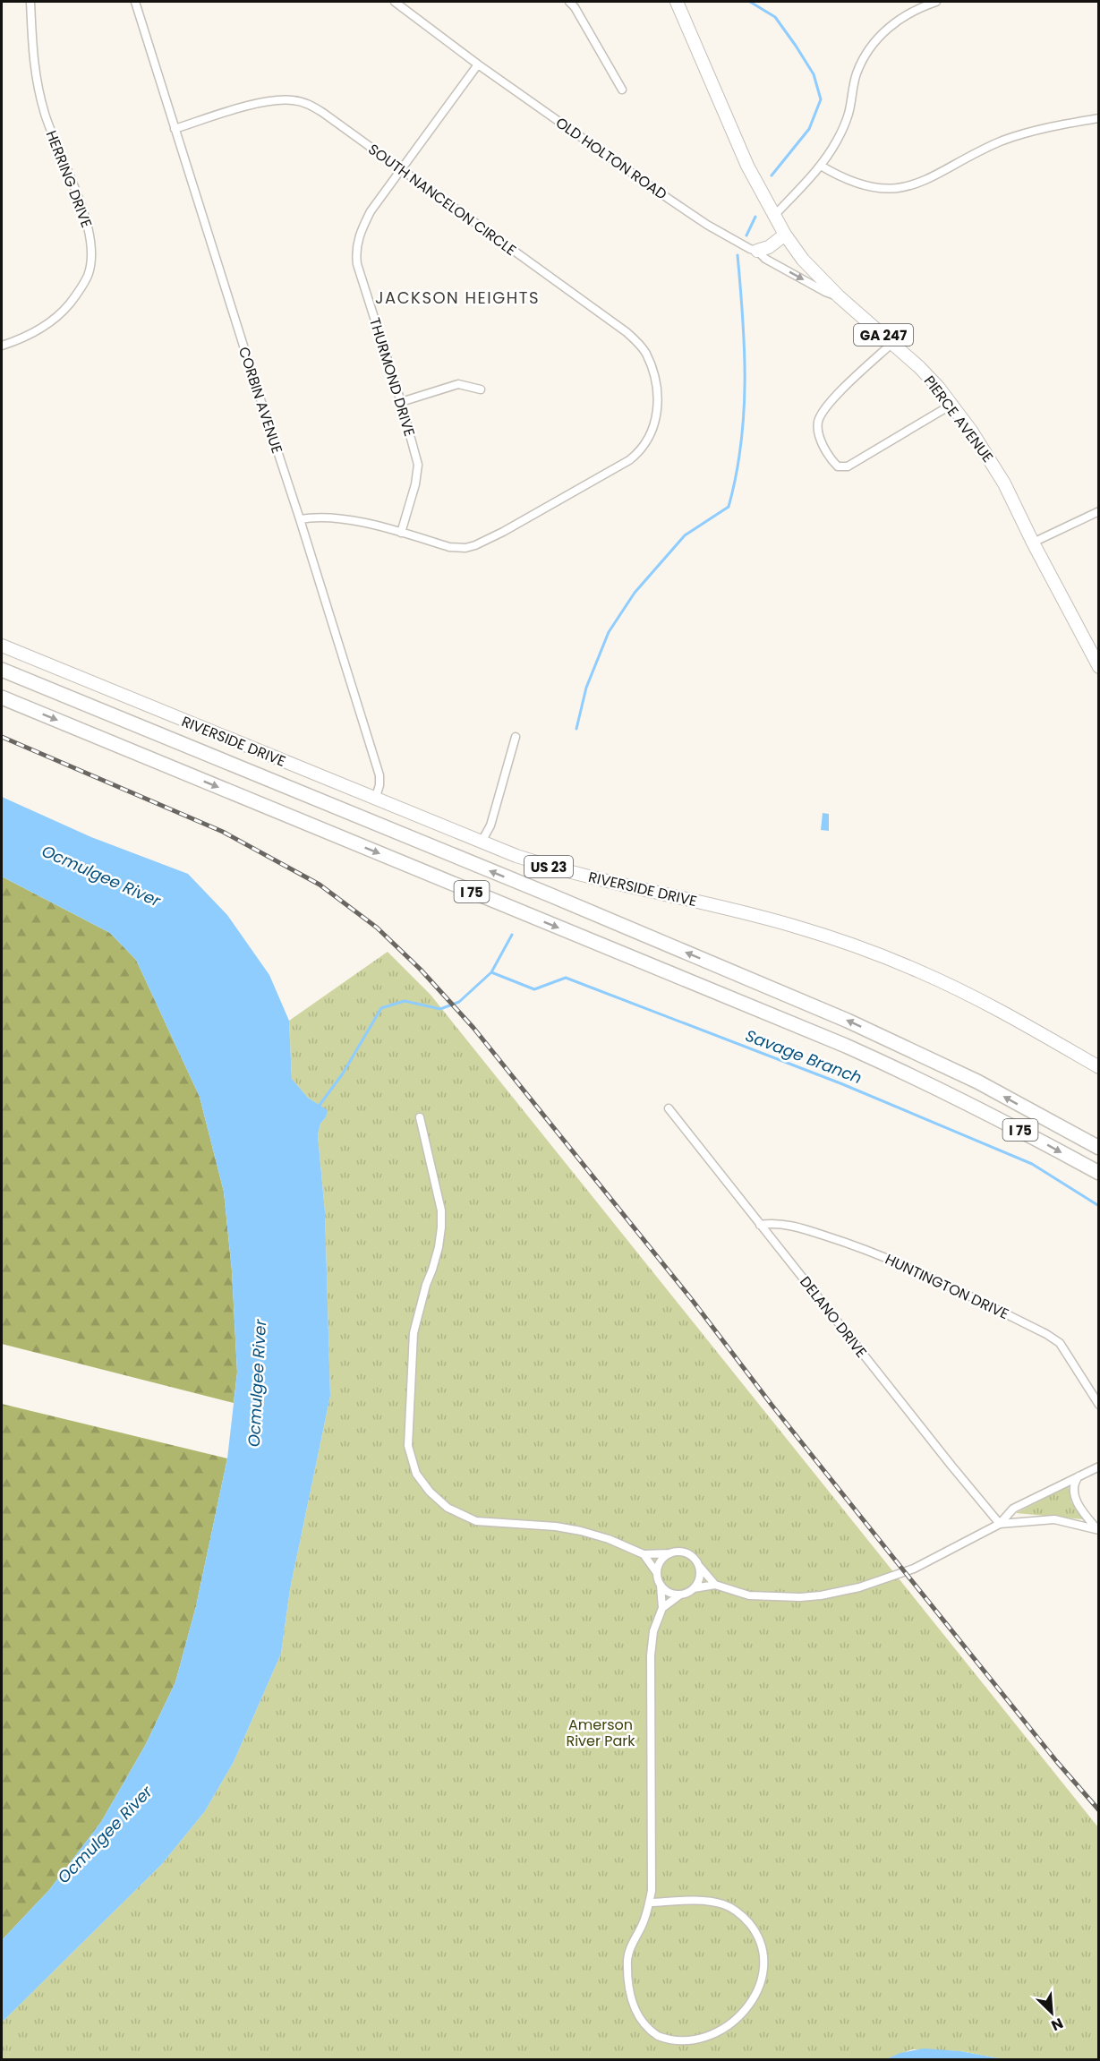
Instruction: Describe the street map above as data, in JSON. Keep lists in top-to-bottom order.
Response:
{
  "streets": {
    "highway": ["I 75"],
    "main road": [
      "GA 247",
      "PIERCE AVENUE",
      "RIVERSIDE DRIVE",
      "US 23"
    ],
    "street": [
      "OLD HOLTON ROAD",
      "HERRING DRIVE",
      "SOUTH NANCELON CIRCLE",
      "THURMOND DRIVE",
      "CORBIN AVENUE",
      "HUNTINGTON DRIVE",
      "DELANO DRIVE"
    ]
  },
  "crossings": [
    ["OLD HOLTON ROAD", "THURMOND DRIVE"],
    ["OLD HOLTON ROAD", "PIERCE AVENUE"],
    ["SOUTH NANCELON CIRCLE", "THURMOND DRIVE"],
    ["SOUTH NANCELON CIRCLE", "CORBIN AVENUE"],
    ["CORBIN AVENUE", "RIVERSIDE DRIVE"],
    ["HUNTINGTON DRIVE", "DELANO DRIVE"]
  ],
  "districts": ["JACKSON HEIGHTS"],
  "water": ["Ocmulgee River", "Savage Branch"],
  "parks": ["Amerson River Park"],
  "north": "bottom right"
}
